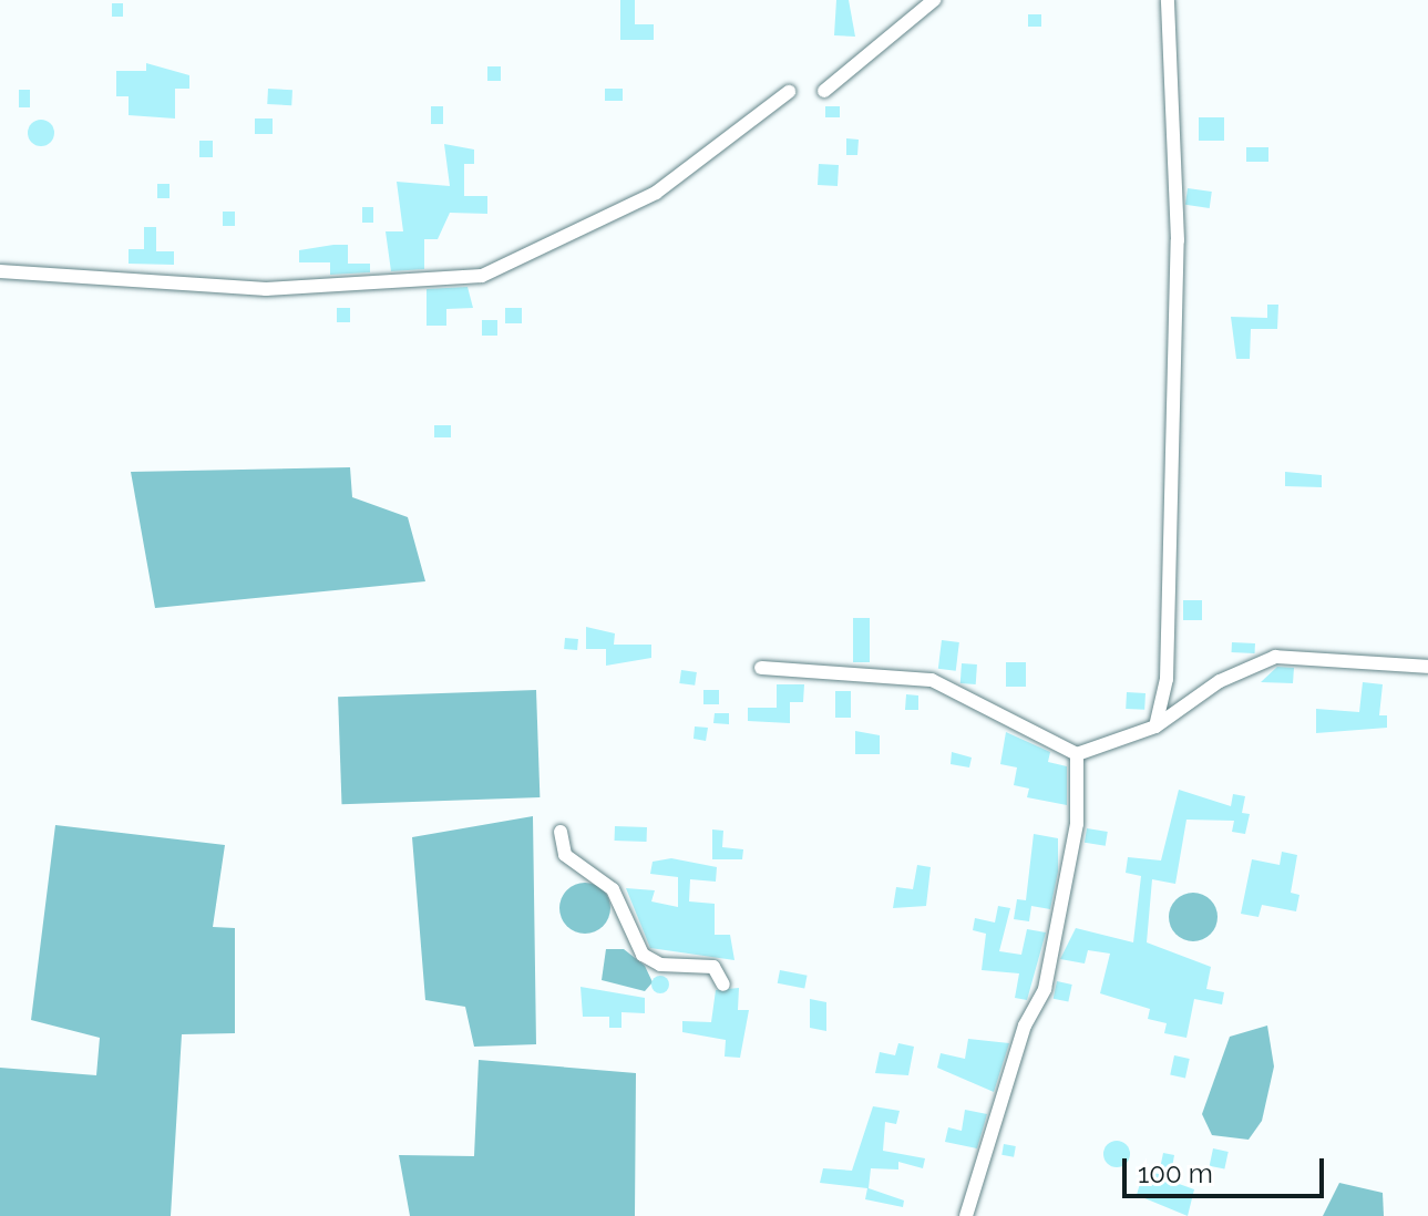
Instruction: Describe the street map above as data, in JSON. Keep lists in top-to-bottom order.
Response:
{
  "scale_bar": "100 m"
}
